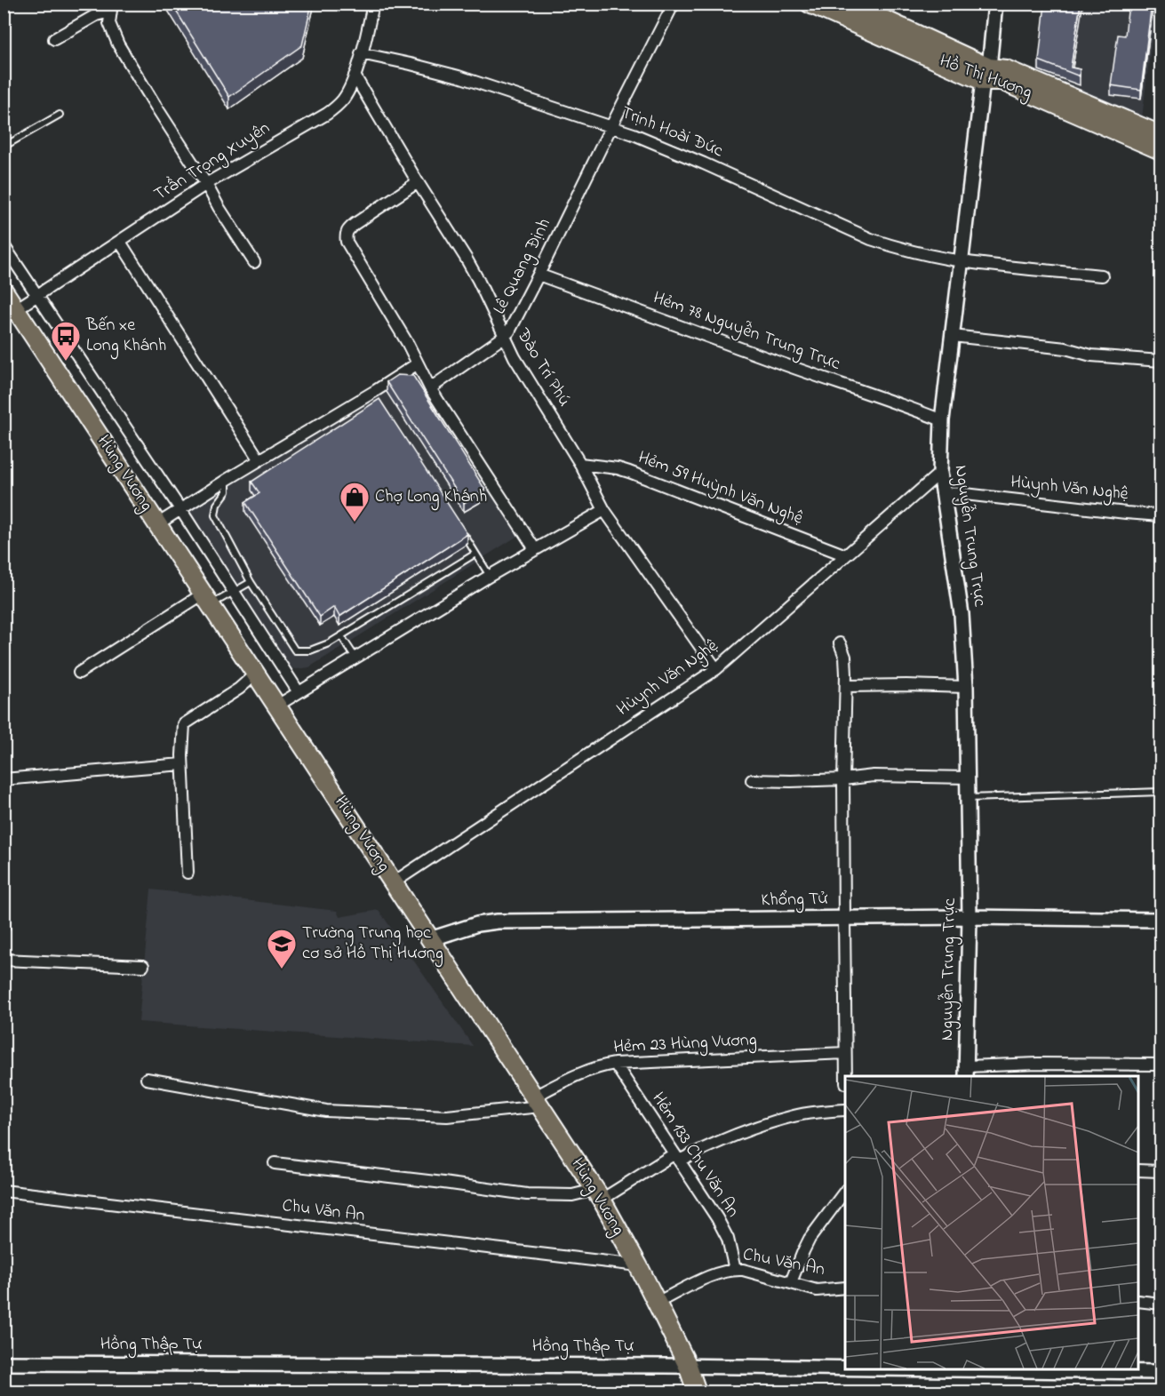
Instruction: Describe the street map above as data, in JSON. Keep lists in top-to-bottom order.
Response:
{
  "streets": {
    "main road": ["Hồ Thị Hương", "Hùng Vương"],
    "street": [
      "Trịnh Hoài Đức",
      "Trần Trọng Xuyên",
      "Lê Quang Định",
      "Hẻm 78 Nguyễn Trung Trực",
      "Đào Trí Phú",
      "Hẻm 59 Huỳnh Văn Nghệ",
      "Hùynh Văn Nghệ",
      "Nguyễn Trung Trực",
      "Khổng Tử",
      "Hẻm 23 Hùng Vương",
      "Hẻm 133 Chu Văn An",
      "Chu Văn An",
      "Hồng Thập Tự"
    ]
  },
  "crossings": [
    ["Hồ Thị Hương", "Nguyễn Trung Trực"],
    ["Trịnh Hoài Đức", "Trần Trọng Xuyên"],
    ["Trịnh Hoài Đức", "Lê Quang Định"],
    ["Trịnh Hoài Đức", "Nguyễn Trung Trực"],
    ["Trần Trọng Xuyên", "Đào Trí Phú"],
    ["Trần Trọng Xuyên", "Hùng Vương"],
    ["Lê Quang Định", "Hẻm 78 Nguyễn Trung Trực"],
    ["Lê Quang Định", "Đào Trí Phú"],
    ["Hẻm 78 Nguyễn Trung Trực", "Nguyễn Trung Trực"],
    ["Đào Trí Phú", "Hẻm 59 Huỳnh Văn Nghệ"],
    ["Đào Trí Phú", "Hùynh Văn Nghệ"],
    ["Hùng Vương", "Hùynh Văn Nghệ"],
    ["Hùng Vương", "Khổng Tử"],
    ["Hùng Vương", "Hẻm 23 Hùng Vương"],
    ["Hùng Vương", "Chu Văn An"],
    ["Hùng Vương", "Hồng Thập Tự"],
    ["Hẻm 59 Huỳnh Văn Nghệ", "Hùynh Văn Nghệ"],
    ["Hùynh Văn Nghệ", "Nguyễn Trung Trực"],
    ["Nguyễn Trung Trực", "Khổng Tử"],
    ["Hẻm 23 Hùng Vương", "Hẻm 133 Chu Văn An"],
    ["Hẻm 133 Chu Văn An", "Chu Văn An"]
  ],
  "places": {
    "bus stop": ["Bến xe Long Khánh"],
    "shop": ["Chợ Long Khánh"],
    "school or university": ["Trường Trung học cơ sở Hồ Thị Hương"]
  }
}
